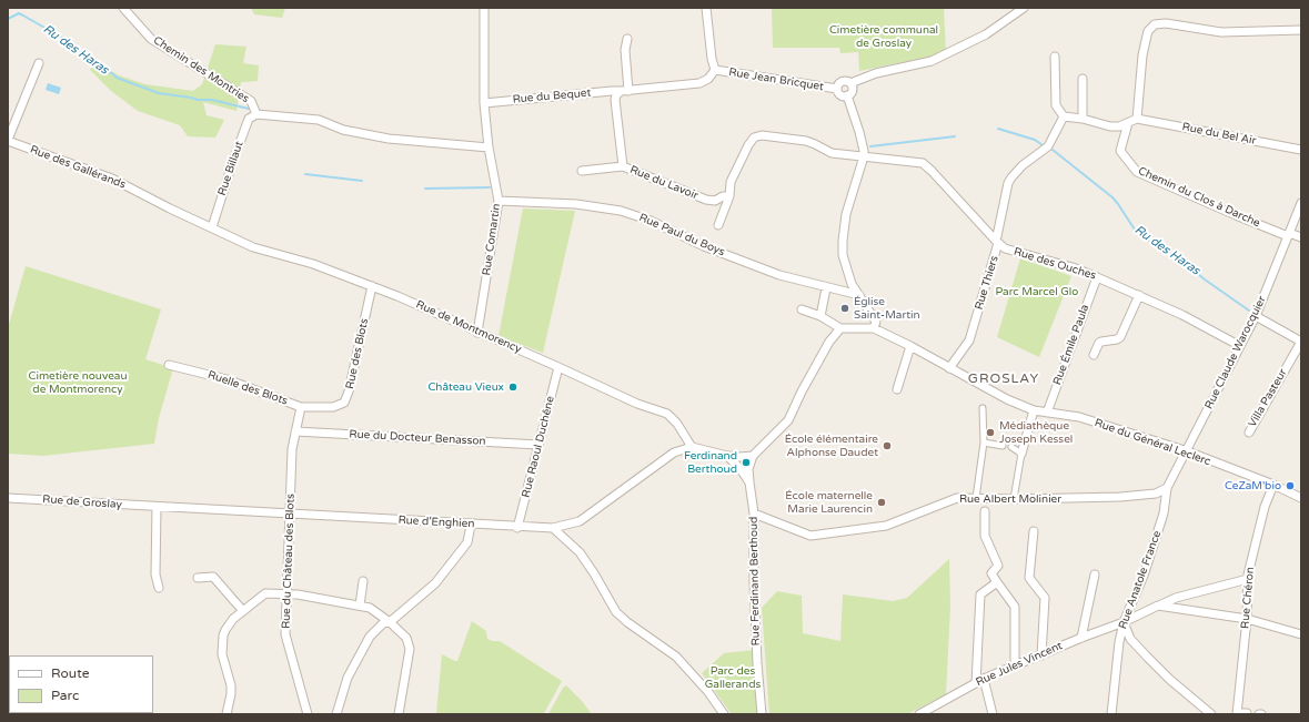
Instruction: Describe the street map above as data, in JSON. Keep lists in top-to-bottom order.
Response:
{
  "streets": {
    "street": [
      "Chemin des Montries",
      "Rue Jean Bricquet",
      "Rue du Bequet",
      "Rue du Bel Air",
      "Rue des Gallérands",
      "Rue Billaut",
      "Rue du Lavoir",
      "Chemin du Clos à Darche",
      "Rue Paul du Boys",
      "Rue Comartin",
      "Rue des Ouches",
      "Rue Thiers",
      "Rue de Montmorency",
      "Rue Émile Paula",
      "Rue Claude Warocquier",
      "Rue des Blots",
      "Ruelle des Blots",
      "Villa Pasteur",
      "Rue du Docteur Benasson",
      "Rue du Général Leclerc",
      "Rue Raoul Duchêne",
      "Rue Albert Molinier",
      "Rue de Groslay",
      "Rue d'Enghien",
      "Rue du Château des Blots",
      "Rue Anatole France",
      "Rue Ferdinand Berthoud",
      "Rue Chéron",
      "Rue Jules Vincent"
    ]
  },
  "crossings": [
    ["Chemin des Montries", "Rue Billaut"],
    ["Rue du Bequet", "Rue du Lavoir"],
    ["Rue du Bequet", "Rue Comartin"],
    ["Rue des Gallérands", "Rue de Montmorency"],
    ["Rue Billaut", "Rue de Montmorency"],
    ["Chemin du Clos à Darche", "Rue Claude Warocquier"],
    ["Rue Paul du Boys", "Rue Comartin"],
    ["Rue Comartin", "Rue de Montmorency"],
    ["Rue des Ouches", "Rue Thiers"],
    ["Rue des Ouches", "Rue Émile Paula"],
    ["Rue des Ouches", "Rue Claude Warocquier"],
    ["Rue Thiers", "Rue du Général Leclerc"],
    ["Rue de Montmorency", "Rue des Blots"],
    ["Rue de Montmorency", "Rue Raoul Duchêne"],
    ["Rue de Montmorency", "Rue d'Enghien"],
    ["Rue Émile Paula", "Rue du Général Leclerc"],
    ["Rue Claude Warocquier", "Rue du Général Leclerc"],
    ["Rue Claude Warocquier", "Rue Anatole France"],
    ["Rue des Blots", "Ruelle des Blots"],
    ["Rue des Blots", "Rue du Château des Blots"],
    ["Ruelle des Blots", "Rue du Château des Blots"],
    ["Rue du Docteur Benasson", "Rue Raoul Duchêne"],
    ["Rue du Docteur Benasson", "Rue du Château des Blots"],
    ["Rue du Général Leclerc", "Rue Anatole France"],
    ["Rue du Général Leclerc", "Rue Chéron"],
    ["Rue Raoul Duchêne", "Rue d'Enghien"],
    ["Rue Albert Molinier", "Rue Anatole France"],
    ["Rue Albert Molinier", "Rue Ferdinand Berthoud"],
    ["Rue de Groslay", "Rue d'Enghien"],
    ["Rue d'Enghien", "Rue du Château des Blots"],
    ["Rue Anatole France", "Rue Jules Vincent"],
    ["Rue Chéron", "Rue Jules Vincent"]
  ],
  "districts": ["GROSLAY"],
  "water": ["Ru des Haras"],
  "parks": [
    "Cimetière communal de Groslay",
    "Parc Marcel Glo",
    "Cimetière nouveau de Montmorency",
    "Parc des Gallerands"
  ],
  "places": [
    "Église Saint-Martin",
    "Château Vieux",
    "Médiathèque Joseph Kessel",
    "École élémentaire Alphonse Daudet",
    "Ferdinand Berthoud",
    "CeZaM'bio",
    "École maternelle Marie Laurencin"
  ],
  "legend": ["Route", "Parc"]
}
